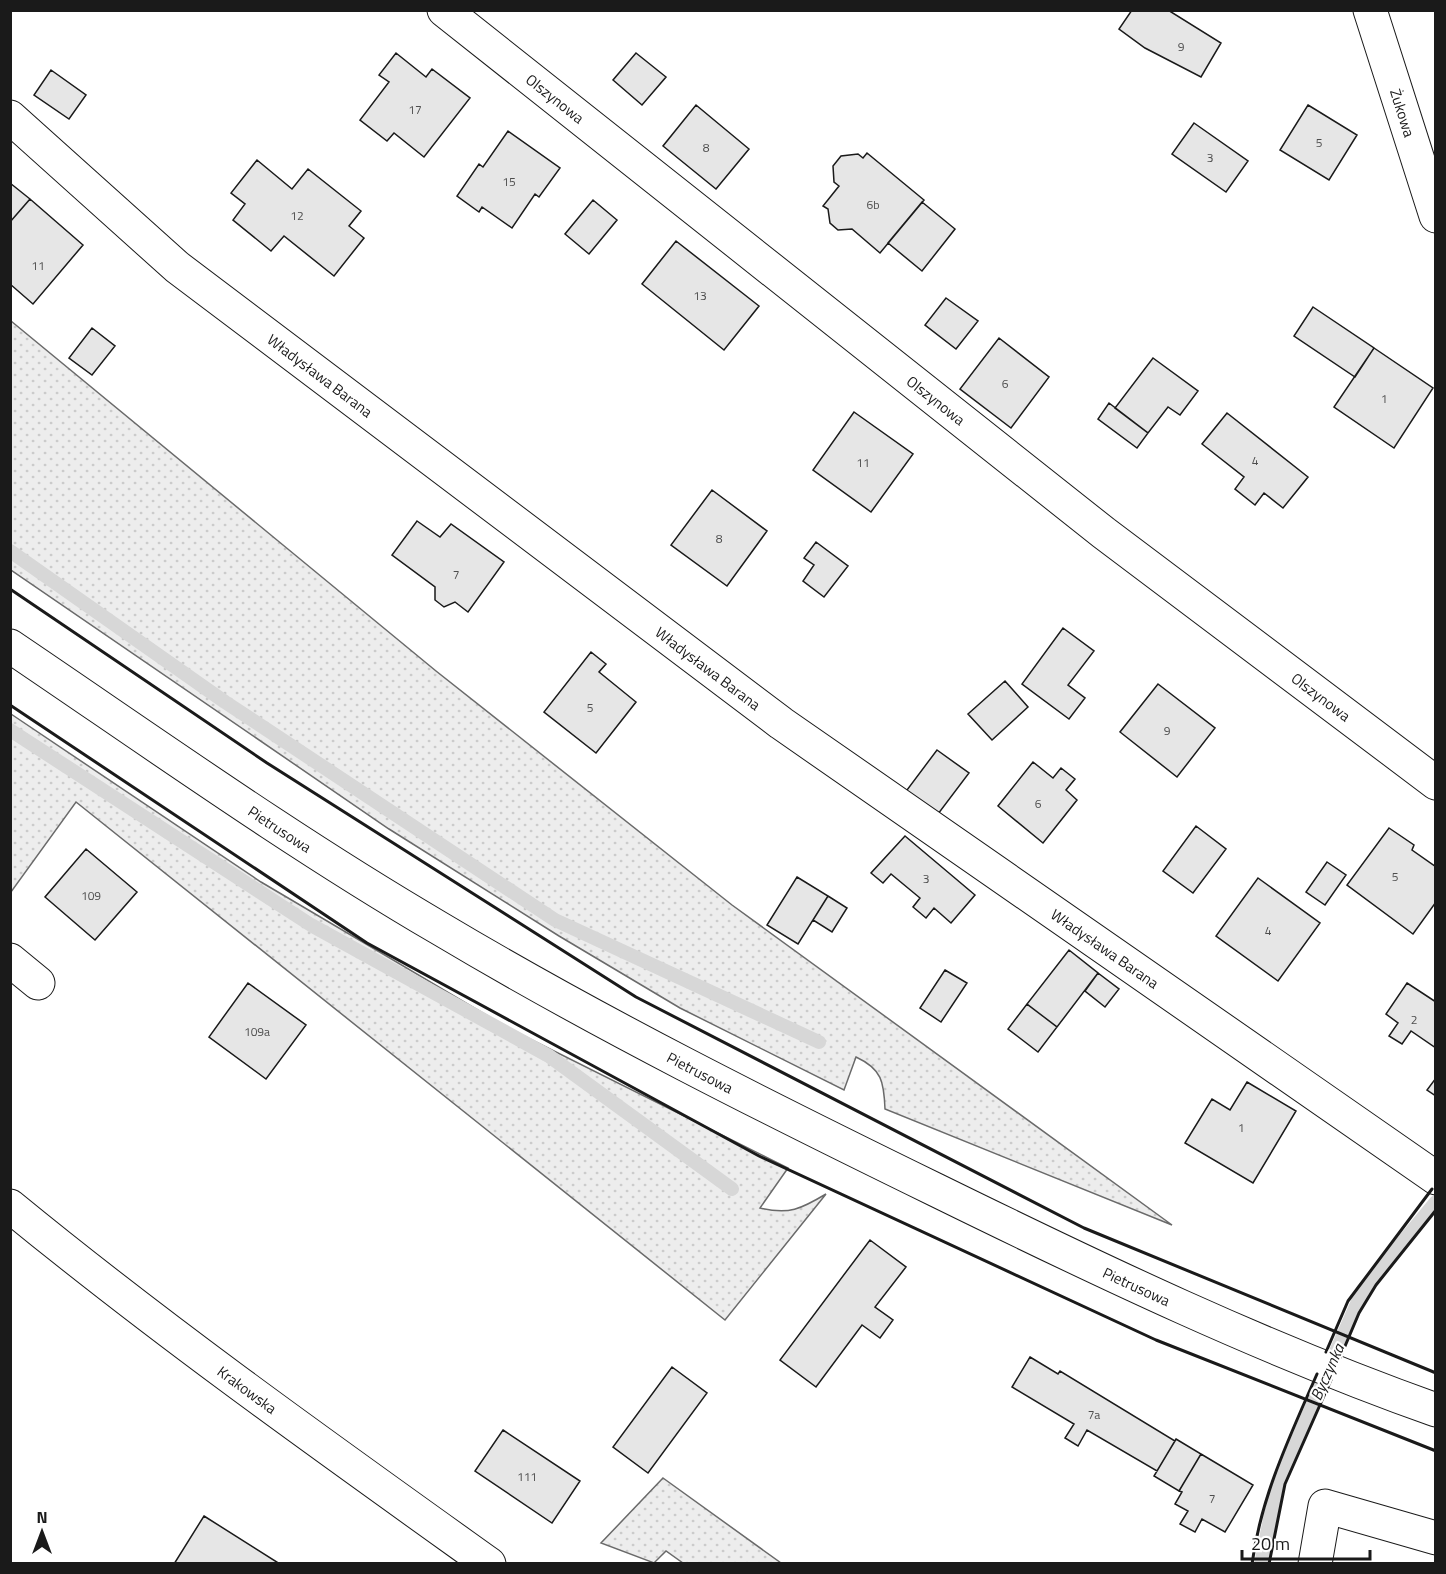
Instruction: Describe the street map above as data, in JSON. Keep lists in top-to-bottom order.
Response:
{
  "streets": {
    "street": [
      "Olszynowa",
      "Żukowa",
      "Władysława Barana",
      "Pietrusowa",
      "Krakowska"
    ]
  },
  "water": ["Byczynka"],
  "house_numbers": [
    "9",
    "17",
    "5",
    "8",
    "3",
    "15",
    "6b",
    "12",
    "11",
    "13",
    "6",
    "1",
    "4",
    "11",
    "8",
    "7",
    "5",
    "9",
    "6",
    "5",
    "3",
    "109",
    "4",
    "2",
    "109a",
    "1",
    "7a",
    "111",
    "7"
  ],
  "scale_bar": "20 m",
  "north": "top"
}
